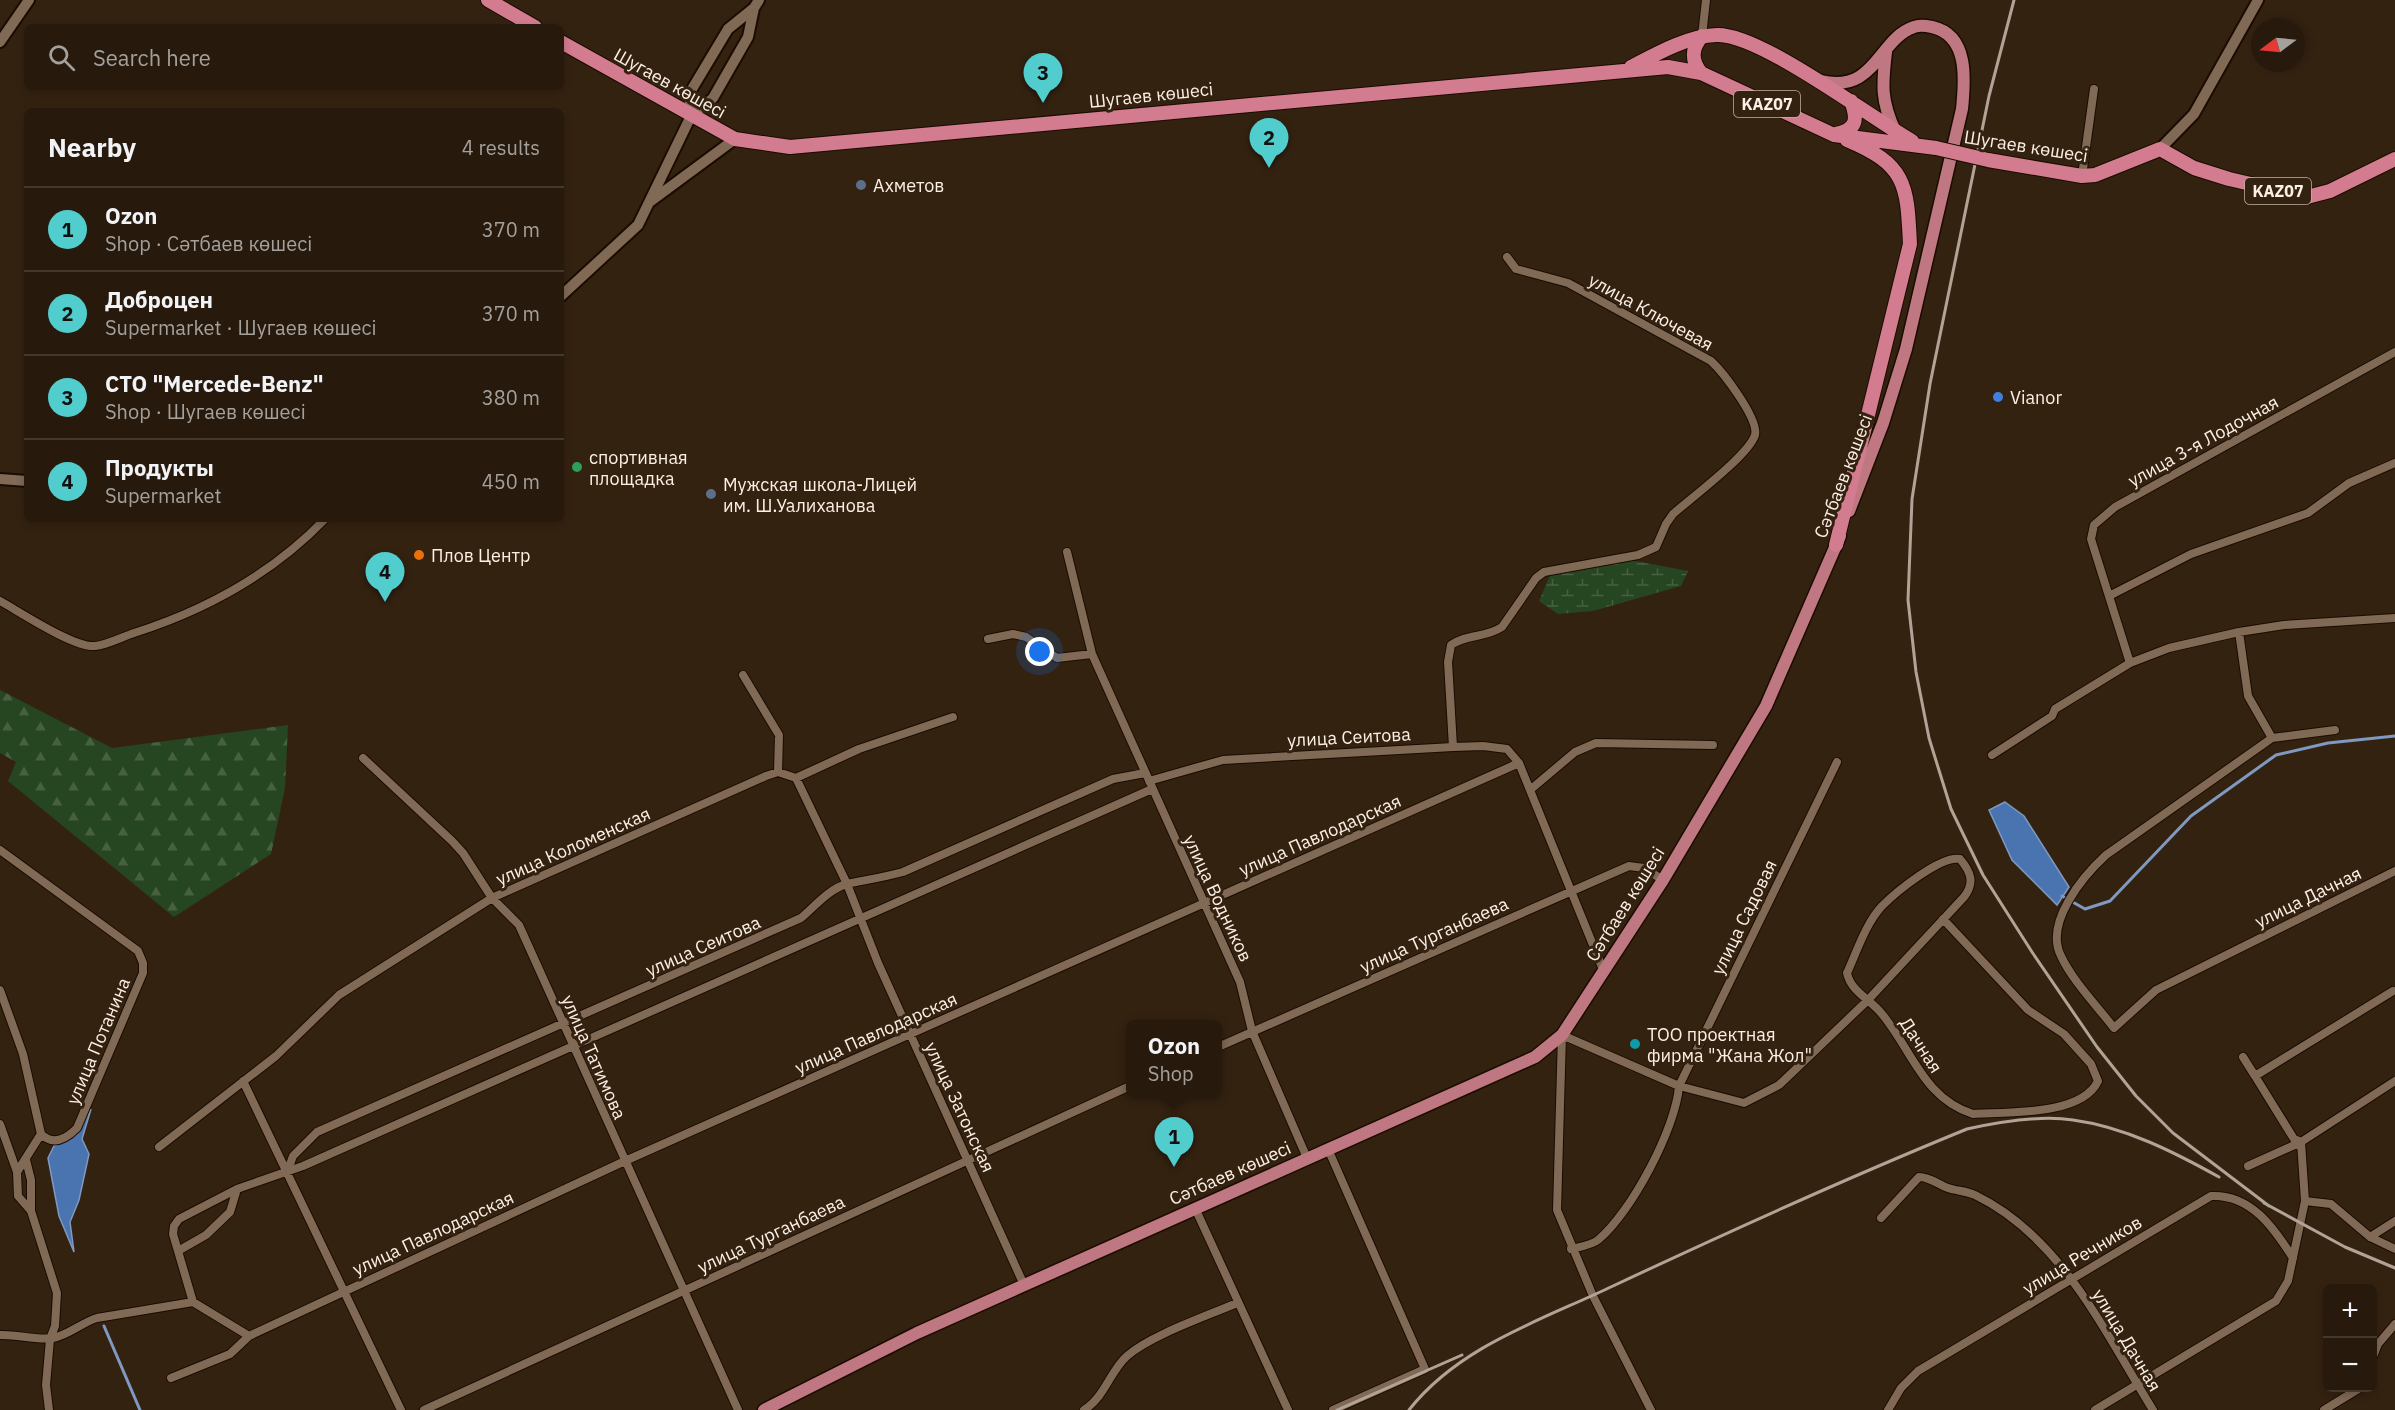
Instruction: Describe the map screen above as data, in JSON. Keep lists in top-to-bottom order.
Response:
{
  "streets": {
    "highway": ["Шугаев көшесі", "KAZ07"],
    "main road": ["Сәтбаев көшесі"],
    "street": [
      "улица Ключевая",
      "улица 3-я Лодочная",
      "улица Сеитова",
      "улица Павлодарская",
      "улица Коломенская",
      "улица Дачная",
      "улица Водников",
      "улица Садовая",
      "улица Турганбаева",
      "улица Потанина",
      "Дачная",
      "улица Татимова",
      "улица Затонская",
      "улица Речников"
    ]
  },
  "crossings": [
    ["Шугаев көшесі", "KAZ07"],
    ["Шугаев көшесі", "Сәтбаев көшесі"],
    ["улица Ключевая", "улица Сеитова"],
    ["Сәтбаев көшесі", "улица Водников"],
    ["Сәтбаев көшесі", "улица Турганбаева"],
    ["Сәтбаев көшесі", "улица Затонская"],
    ["улица Сеитова", "улица Павлодарская"],
    ["улица Сеитова", "улица Водников"],
    ["улица Сеитова", "улица Татимова"],
    ["улица Сеитова", "улица Затонская"],
    ["улица Павлодарская", "улица Водников"],
    ["улица Павлодарская", "улица Татимова"],
    ["улица Павлодарская", "улица Затонская"],
    ["улица Коломенская", "улица Татимова"],
    ["улица Дачная", "улица Речников"],
    ["улица Водников", "улица Турганбаева"],
    ["улица Турганбаева", "улица Татимова"],
    ["улица Турганбаева", "улица Затонская"]
  ],
  "places": [
    "Ахметов",
    "Vianor",
    "спортивная площадка",
    "Мужская школа-Лицей им. Ш.Уалиханова",
    "Плов Центр",
    "ТОО проектная фирма \"Жана Жол\""
  ],
  "north": "left",
  "page": {
    "search": "Search here",
    "pins": [
      "3",
      "2",
      "4",
      "1"
    ],
    "heading": ["Nearby", "4 results"],
    "list": [
      {
        "mark": "1",
        "name": "Ozon",
        "note": "Shop · Сәтбаев көшесі",
        "value": "370 m"
      },
      {
        "mark": "2",
        "name": "Доброцен",
        "note": "Supermarket · Шугаев көшесі",
        "value": "370 m"
      },
      {
        "mark": "3",
        "name": "СТО \"Mercede-Benz\"",
        "note": "Shop · Шугаев көшесі",
        "value": "380 m"
      },
      {
        "mark": "4",
        "name": "Продукты",
        "note": "Supermarket",
        "value": "450 m"
      }
    ],
    "popup": ["Ozon", "Shop"],
    "map_buttons": ["+", "−"]
  }
}
